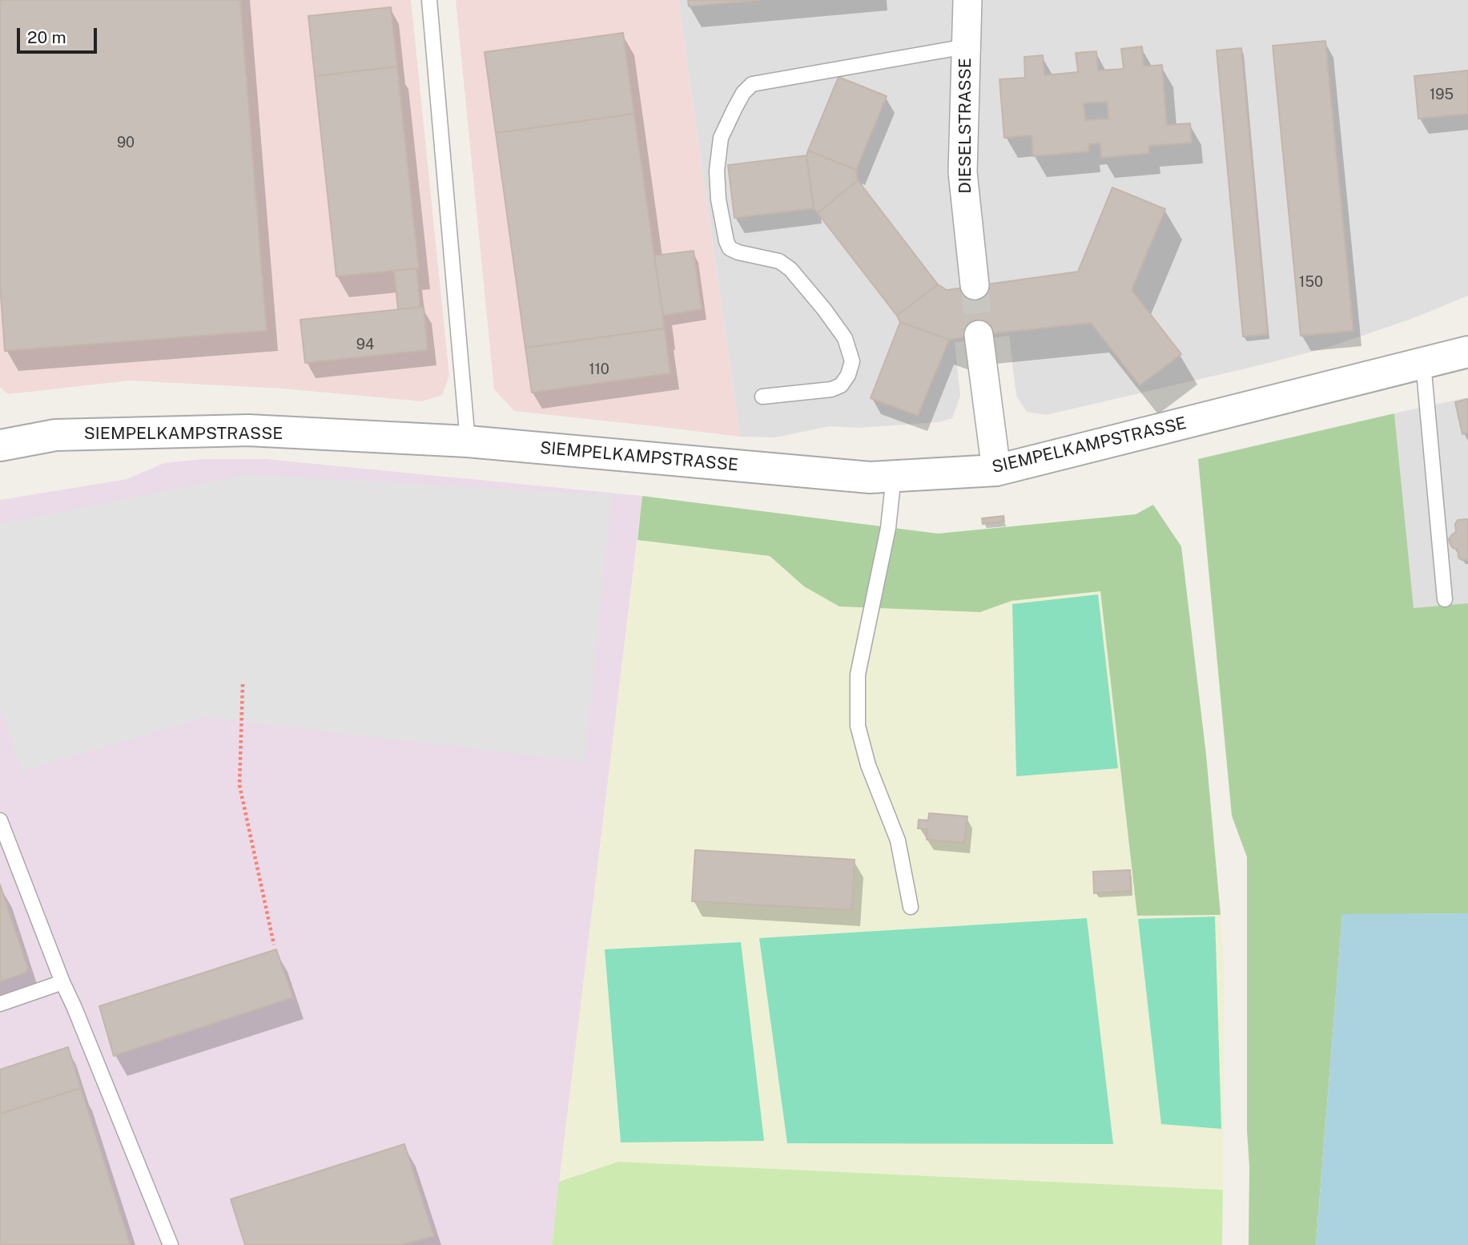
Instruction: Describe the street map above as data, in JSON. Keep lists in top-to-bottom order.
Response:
{
  "streets": {
    "street": ["DIESELSTRASSE", "SIEMPELKAMPSTRASSE"]
  },
  "house_numbers": [
    "195",
    "90",
    "150",
    "94",
    "110"
  ],
  "scale_bar": "20 m"
}
